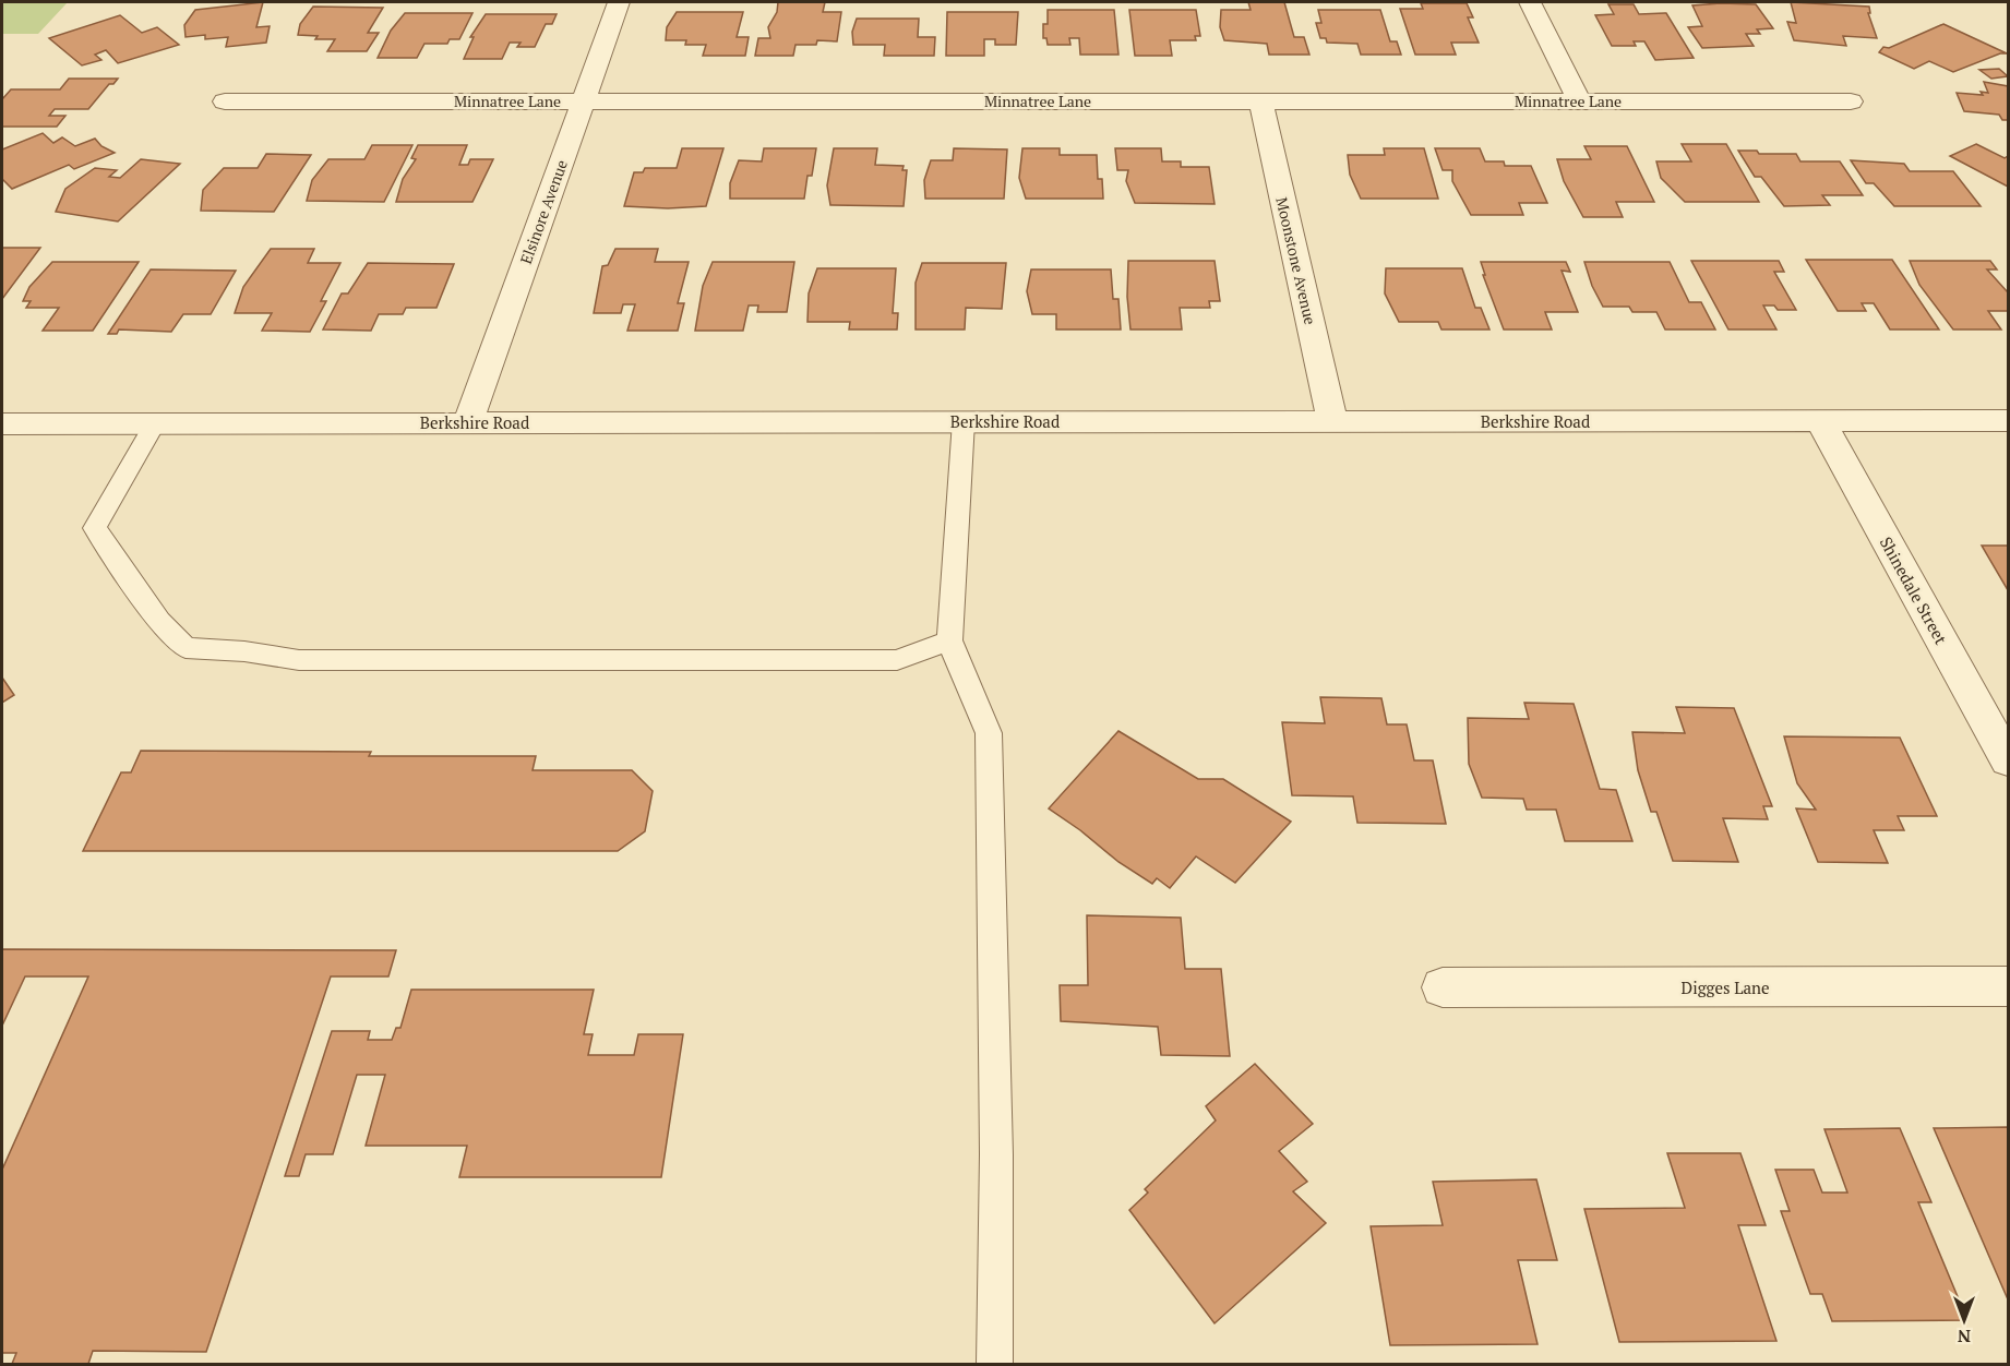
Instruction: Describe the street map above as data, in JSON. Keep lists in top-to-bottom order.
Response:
{
  "streets": {
    "street": [
      "Minnatree Lane",
      "Elsinore Avenue",
      "Moonstone Avenue",
      "Berkshire Road",
      "Shinedale Street",
      "Digges Lane"
    ]
  },
  "crossings": [
    ["Minnatree Lane", "Elsinore Avenue"],
    ["Minnatree Lane", "Moonstone Avenue"],
    ["Elsinore Avenue", "Berkshire Road"],
    ["Moonstone Avenue", "Berkshire Road"],
    ["Berkshire Road", "Shinedale Street"]
  ],
  "north": "bottom"
}
